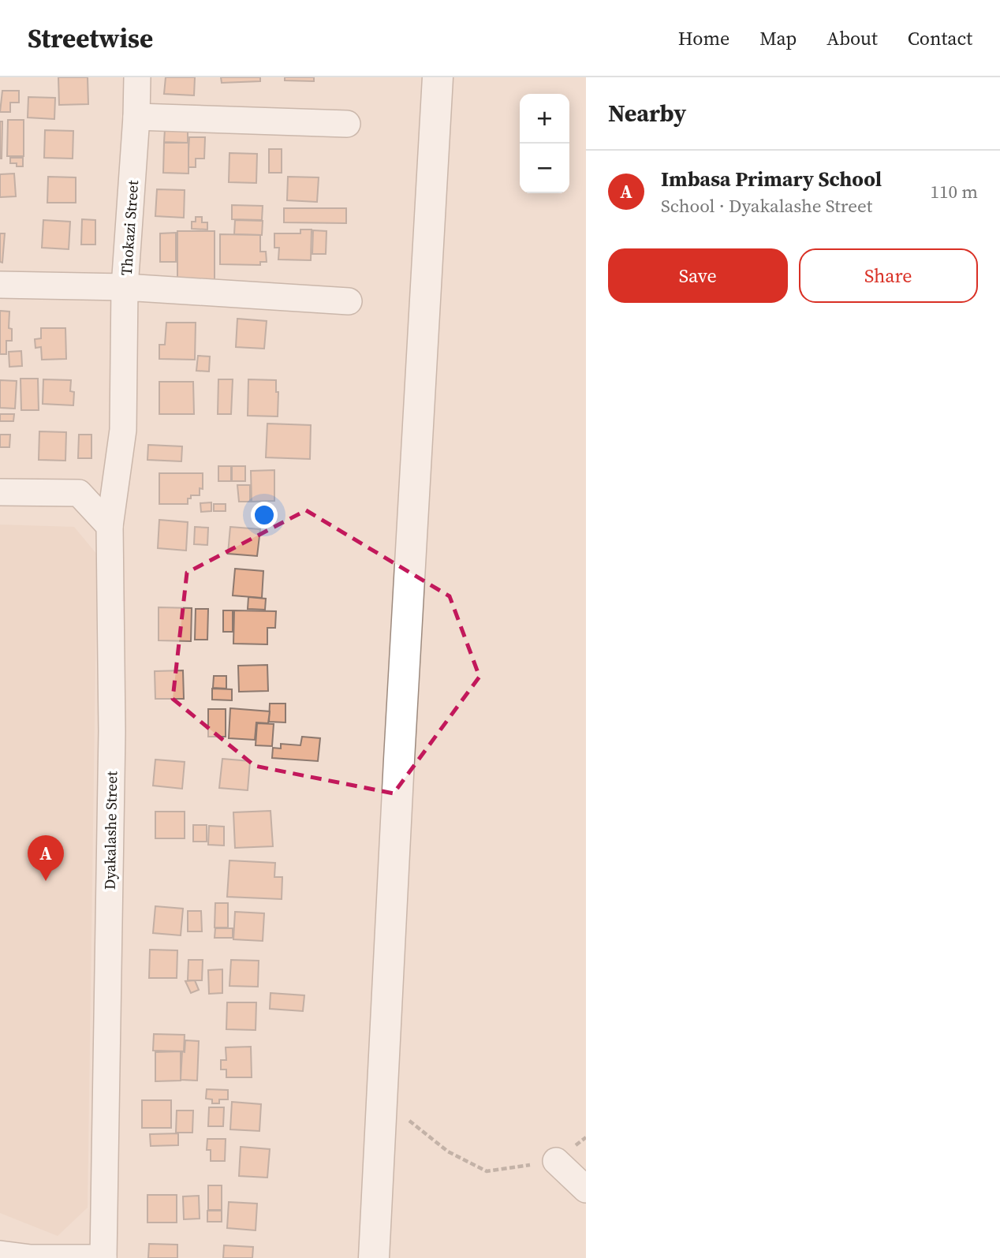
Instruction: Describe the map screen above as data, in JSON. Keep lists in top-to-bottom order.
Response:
{
  "streets": {
    "street": ["Thokazi Street", "Dyakalashe Street"]
  },
  "crossings": [
    ["Thokazi Street", "Dyakalashe Street"]
  ],
  "page": {
    "header": "Streetwise",
    "nav": [
      "Home",
      "Map",
      "About",
      "Contact"
    ],
    "heading": "Nearby",
    "map_buttons": ["+", "−"],
    "list": [
      {
        "mark": "A",
        "name": "Imbasa Primary School",
        "note": "School · Dyakalashe Street",
        "value": "110 m"
      }
    ],
    "buttons": ["Save", "Share"],
    "pins": "A"
  }
}
